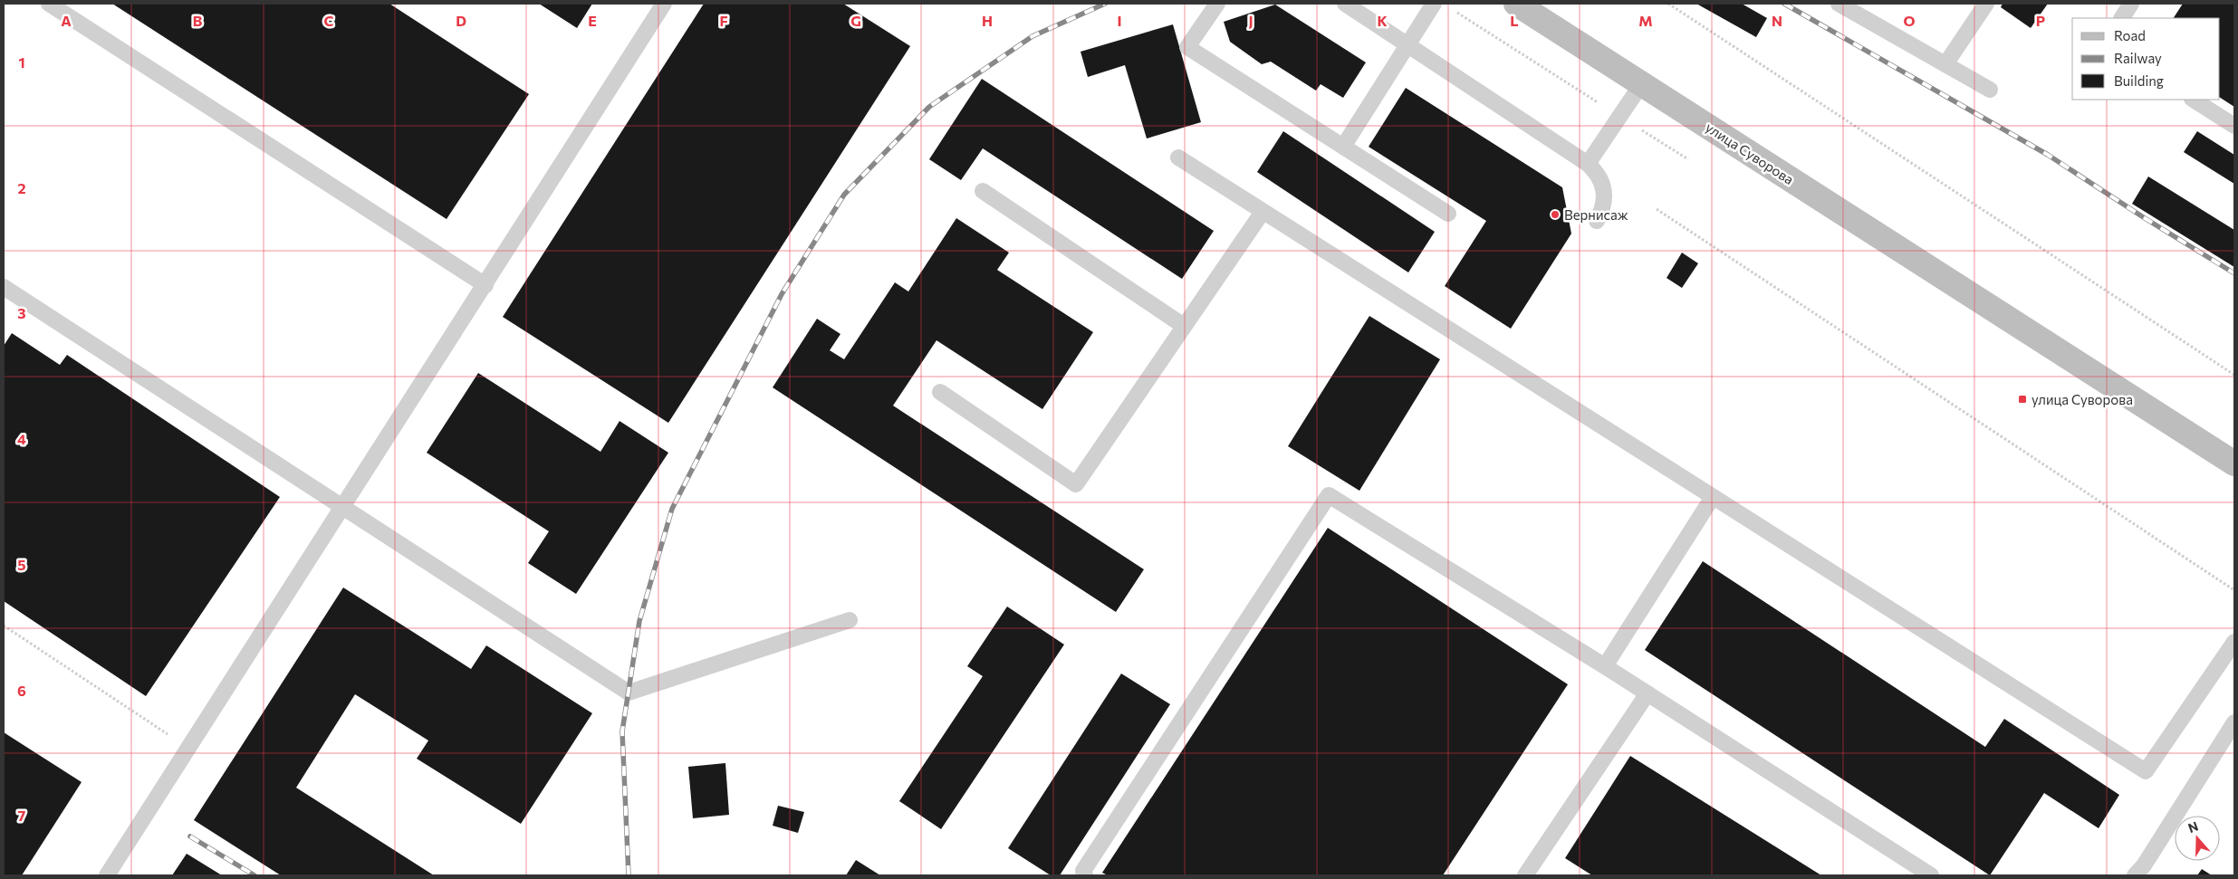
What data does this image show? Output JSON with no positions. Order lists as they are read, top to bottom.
{
  "streets": {
    "main road": ["улица Суворова"]
  },
  "places": {
    "other": ["Вернисаж"],
    "transit": ["улица Суворова"]
  },
  "legend": ["Road", "Railway", "Building"],
  "north": "top",
  "grid": {
    "columns": [
      "A",
      "B",
      "C",
      "D",
      "E",
      "F",
      "G",
      "H",
      "I",
      "J",
      "K",
      "L",
      "M",
      "N",
      "O",
      "P"
    ],
    "rows": [
      "1",
      "2",
      "3",
      "4",
      "5",
      "6",
      "7"
    ]
  }
}
